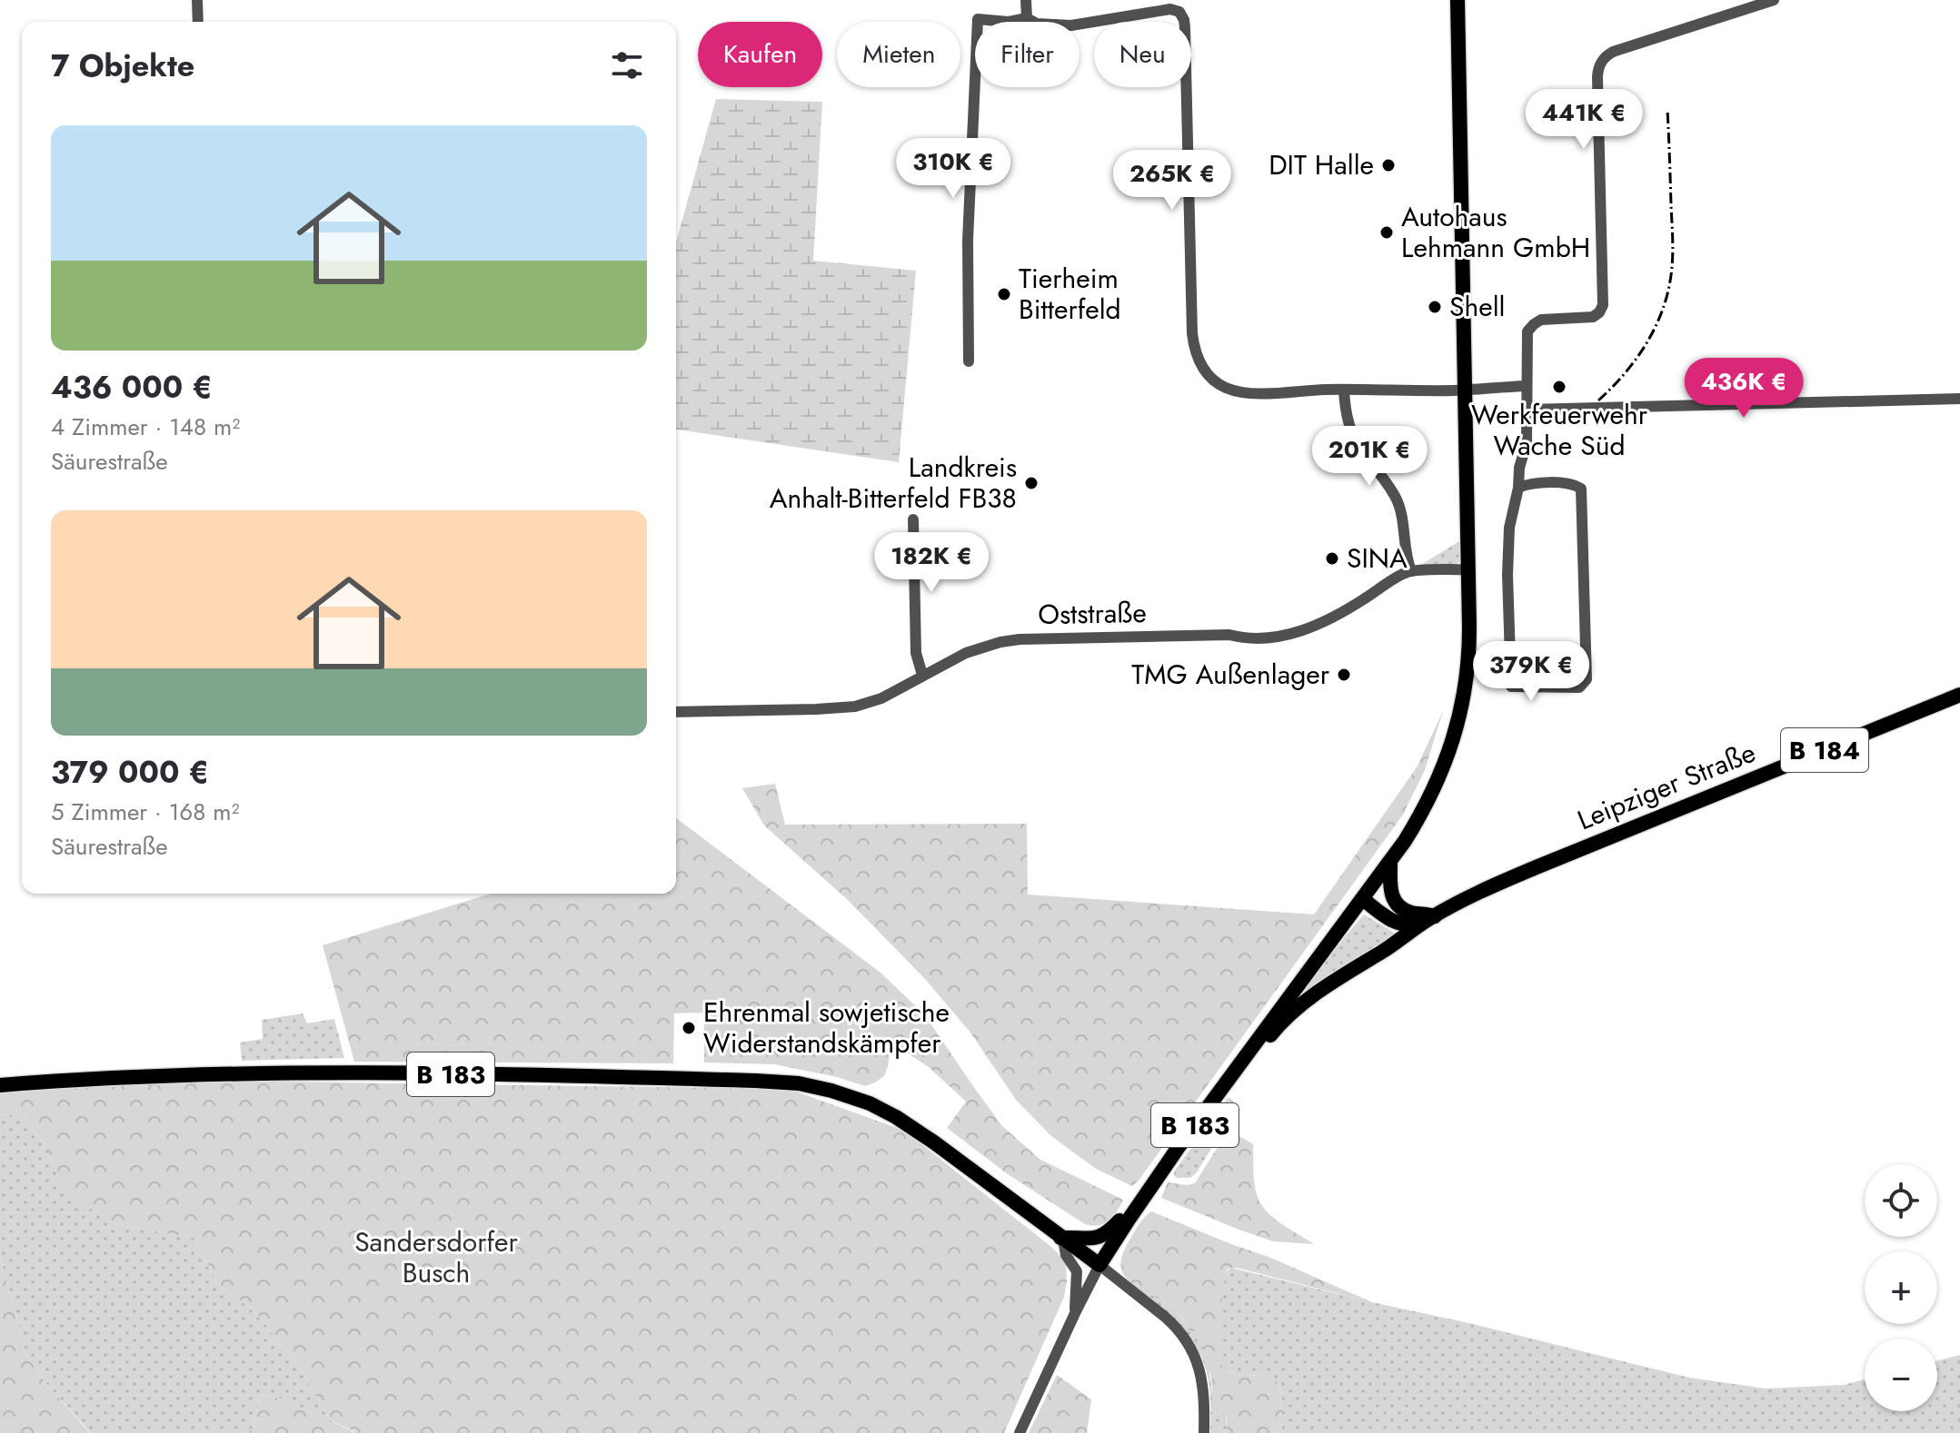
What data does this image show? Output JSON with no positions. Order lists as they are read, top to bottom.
{
  "streets": {
    "main road": ["B 184", "Leipziger Straße", "B 183"],
    "street": ["Oststraße"]
  },
  "crossings": [
    ["Oststraße", "B 183"],
    ["B 184", "Leipziger Straße"],
    ["B 184", "B 183"]
  ],
  "parks": ["Sandersdorfer Busch"],
  "places": [
    "DIT Halle",
    "Autohaus Lehmann GmbH",
    "Tierheim Bitterfeld",
    "Shell",
    "Werkfeuerwehr Wache Süd",
    "Landkreis Anhalt-Bitterfeld FB38",
    "SINA",
    "TMG Außenlager",
    "Ehrenmal sowjetische Widerstandskämpfer"
  ],
  "page": {
    "chip": [
      "Kaufen",
      "Mieten",
      "Filter",
      "Neu"
    ],
    "heading": "7 Objekte",
    "price": [
      "441K €",
      "310K €",
      "265K €",
      "436K €",
      "201K €",
      "182K €",
      "379K €"
    ],
    "list": [
      {
        "name": "436 000 €",
        "note": "4 Zimmer · 148 m² · Säurestraße"
      },
      {
        "name": "379 000 €",
        "note": "5 Zimmer · 168 m² · Säurestraße"
      }
    ],
    "map_buttons": ["+", "−"]
  }
}
